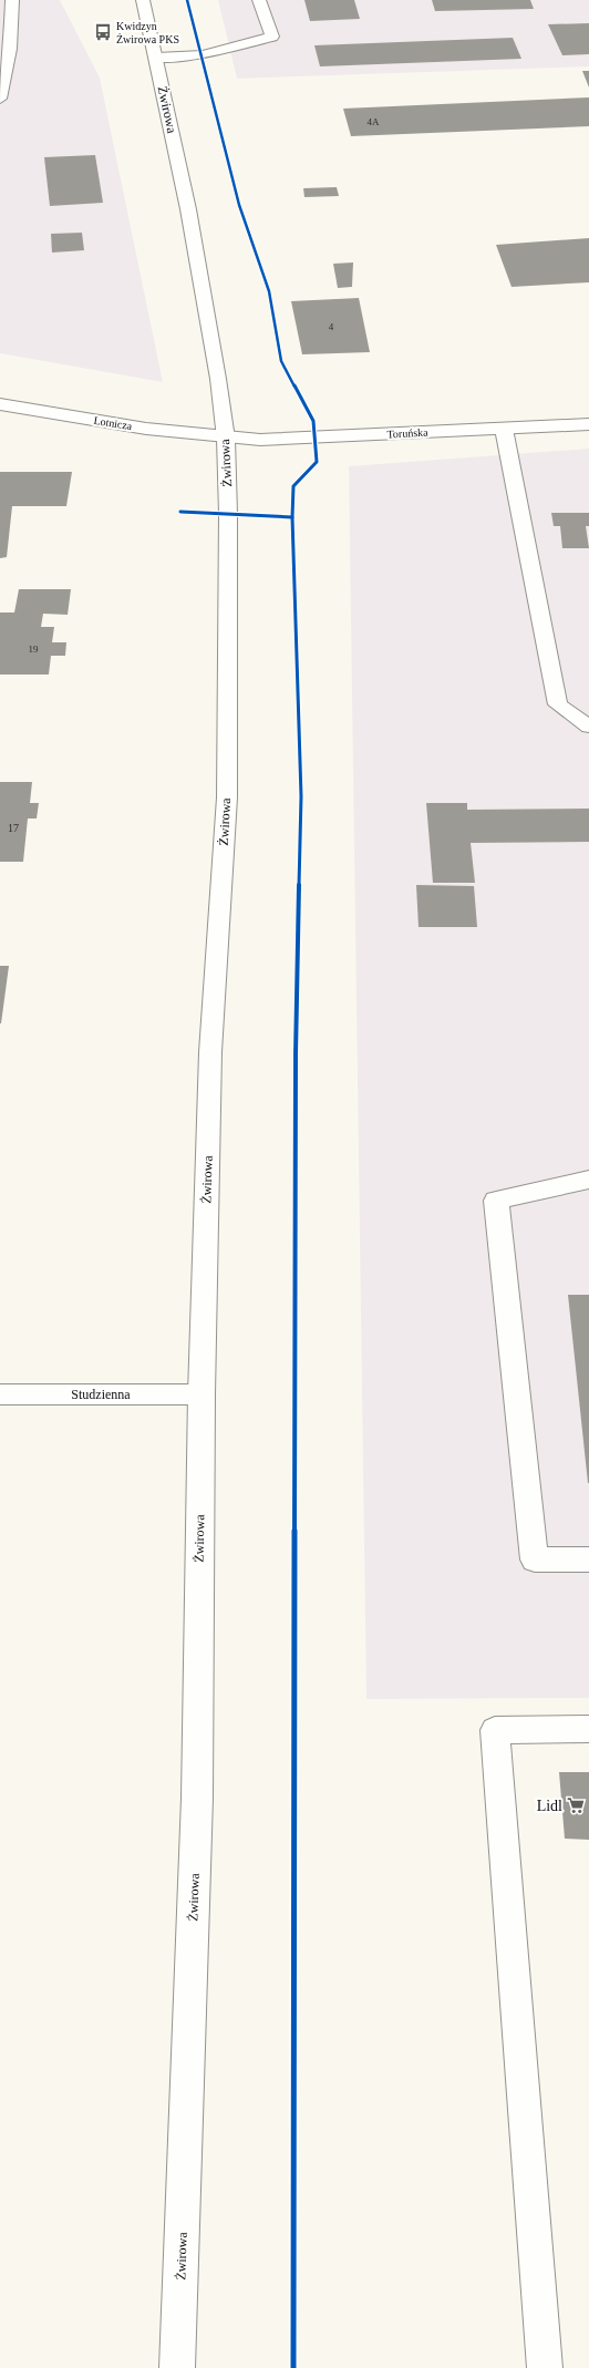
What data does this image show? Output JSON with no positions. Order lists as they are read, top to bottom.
{
  "streets": {
    "street": [
      "Żwirowa",
      "Lotnicza",
      "Toruńska",
      "Studzienna"
    ]
  },
  "crossings": [
    ["Żwirowa", "Lotnicza"],
    ["Żwirowa", "Toruńska"],
    ["Żwirowa", "Studzienna"],
    ["Lotnicza", "Toruńska"]
  ],
  "places": {
    "bus stop": ["Kwidzyn Żwirowa PKS"],
    "supermarket": ["Lidl"]
  },
  "house_numbers": [
    "4A",
    "4",
    "19",
    "17"
  ]
}
